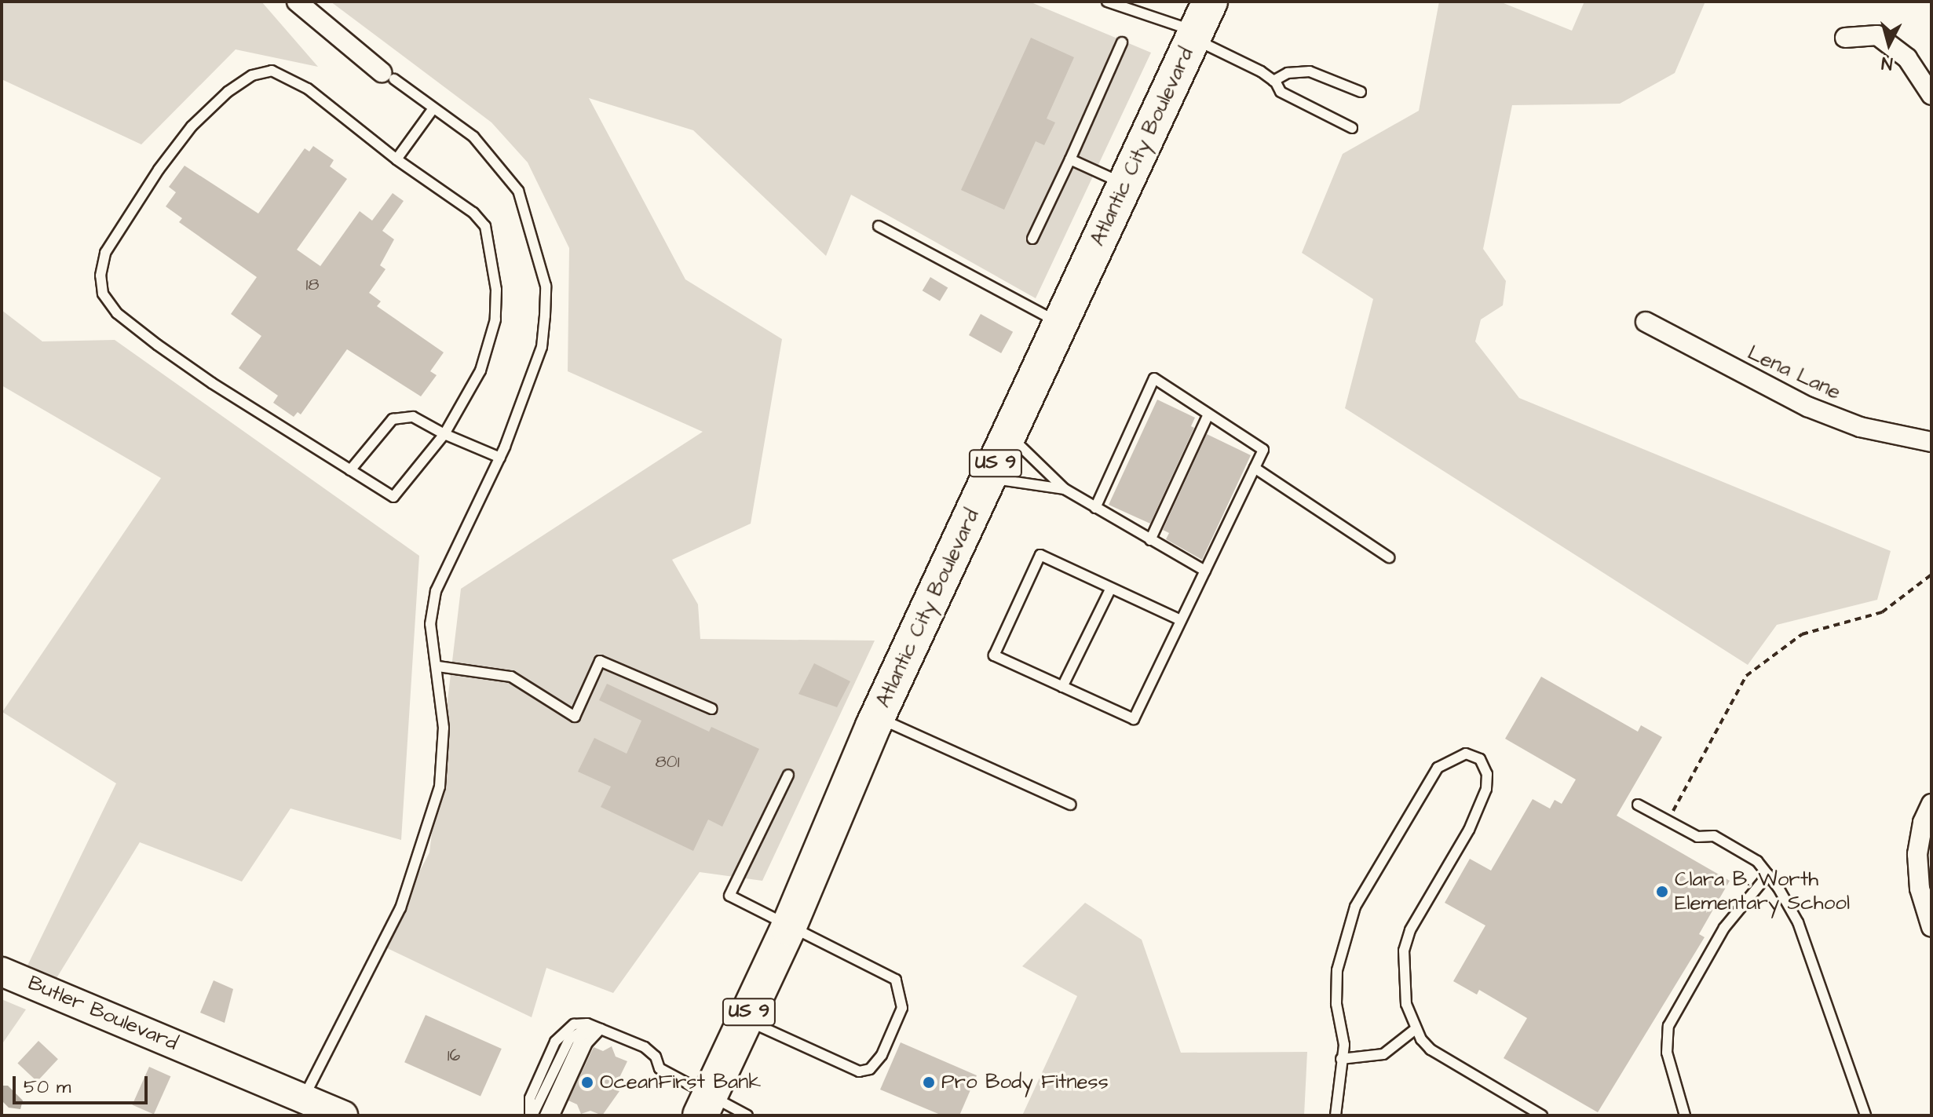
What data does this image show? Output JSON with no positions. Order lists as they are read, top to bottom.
{
  "streets": {
    "highway": ["Atlantic City Boulevard", "US 9"],
    "street": ["Lena Lane", "Butler Boulevard"]
  },
  "places": ["Clara B. Worth Elementary School", "OceanFirst Bank", "Pro Body Fitness"],
  "house_numbers": ["18", "801", "16"],
  "scale_bar": "50 m",
  "north": "bottom"
}
